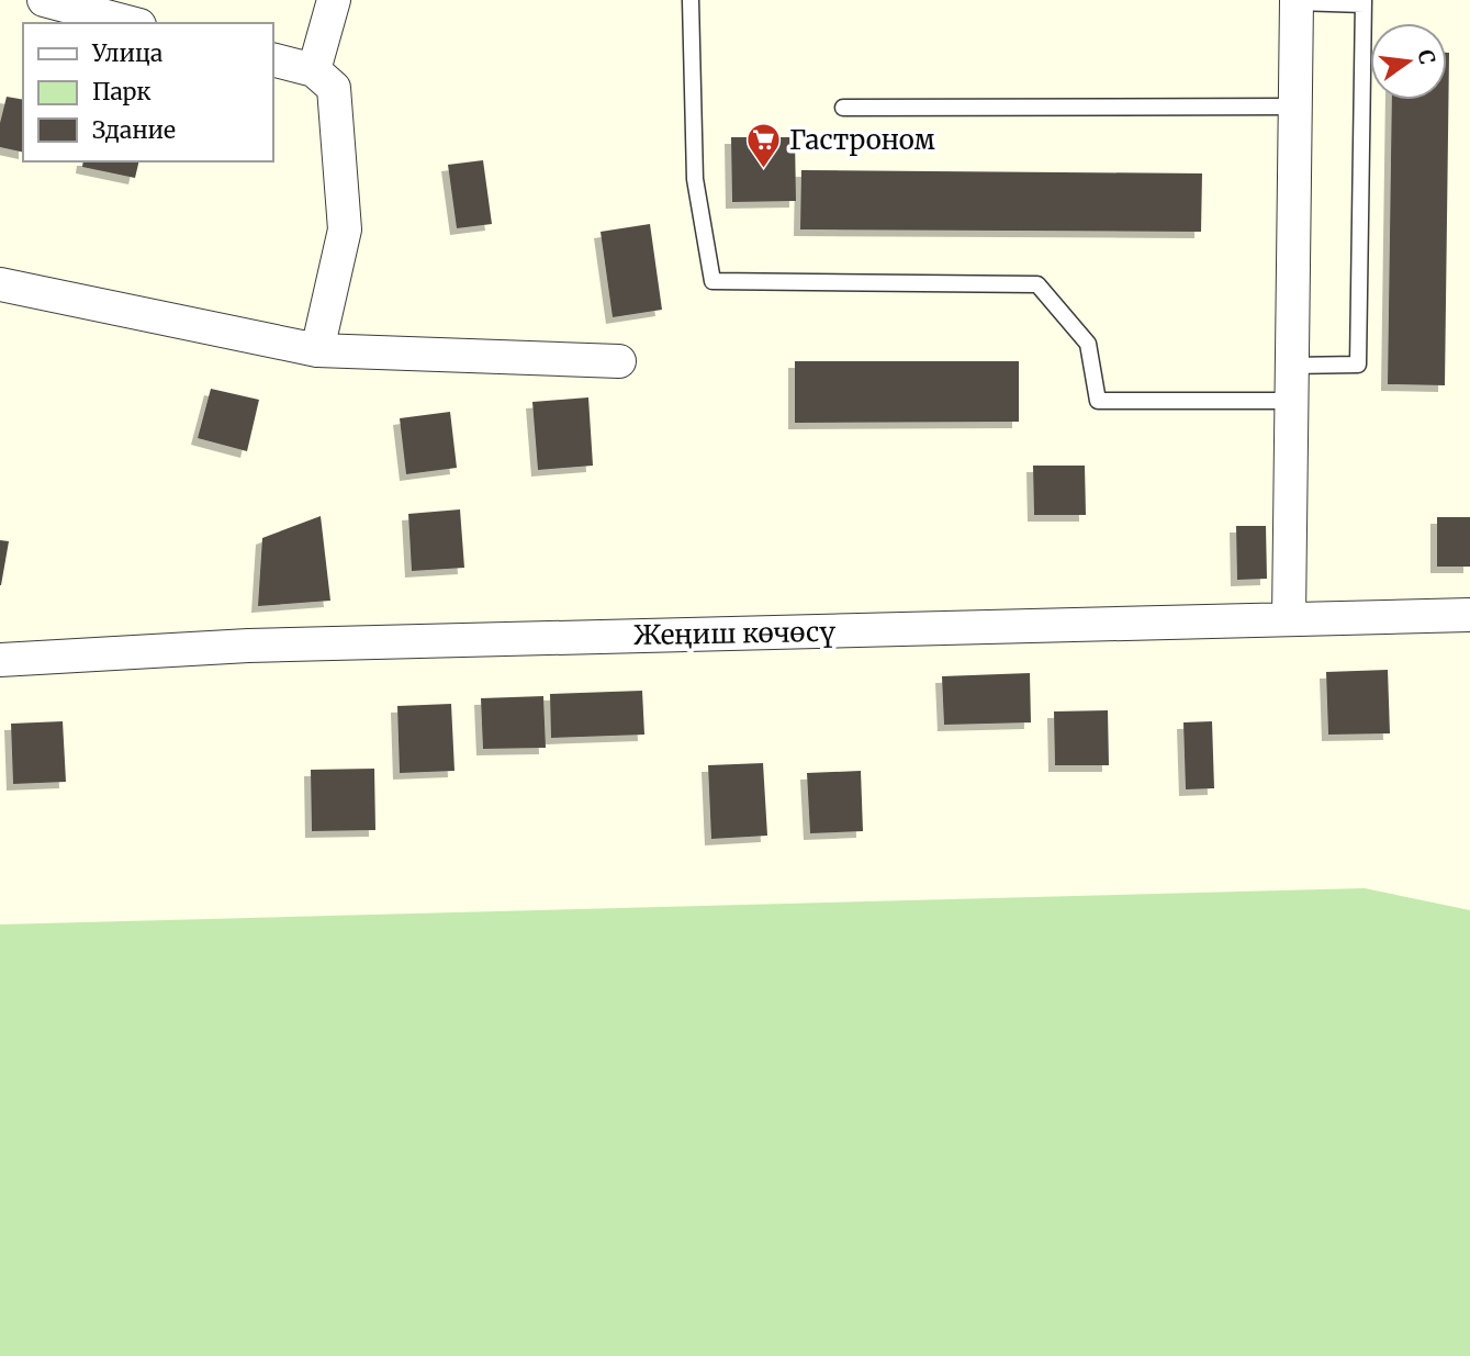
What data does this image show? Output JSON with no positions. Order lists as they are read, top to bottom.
{
  "streets": {
    "street": ["Жеңиш көчөсү"]
  },
  "places": {
    "supermarket": ["Гастроном"]
  },
  "legend": ["Улица", "Парк", "Здание"],
  "north": "right"
}
